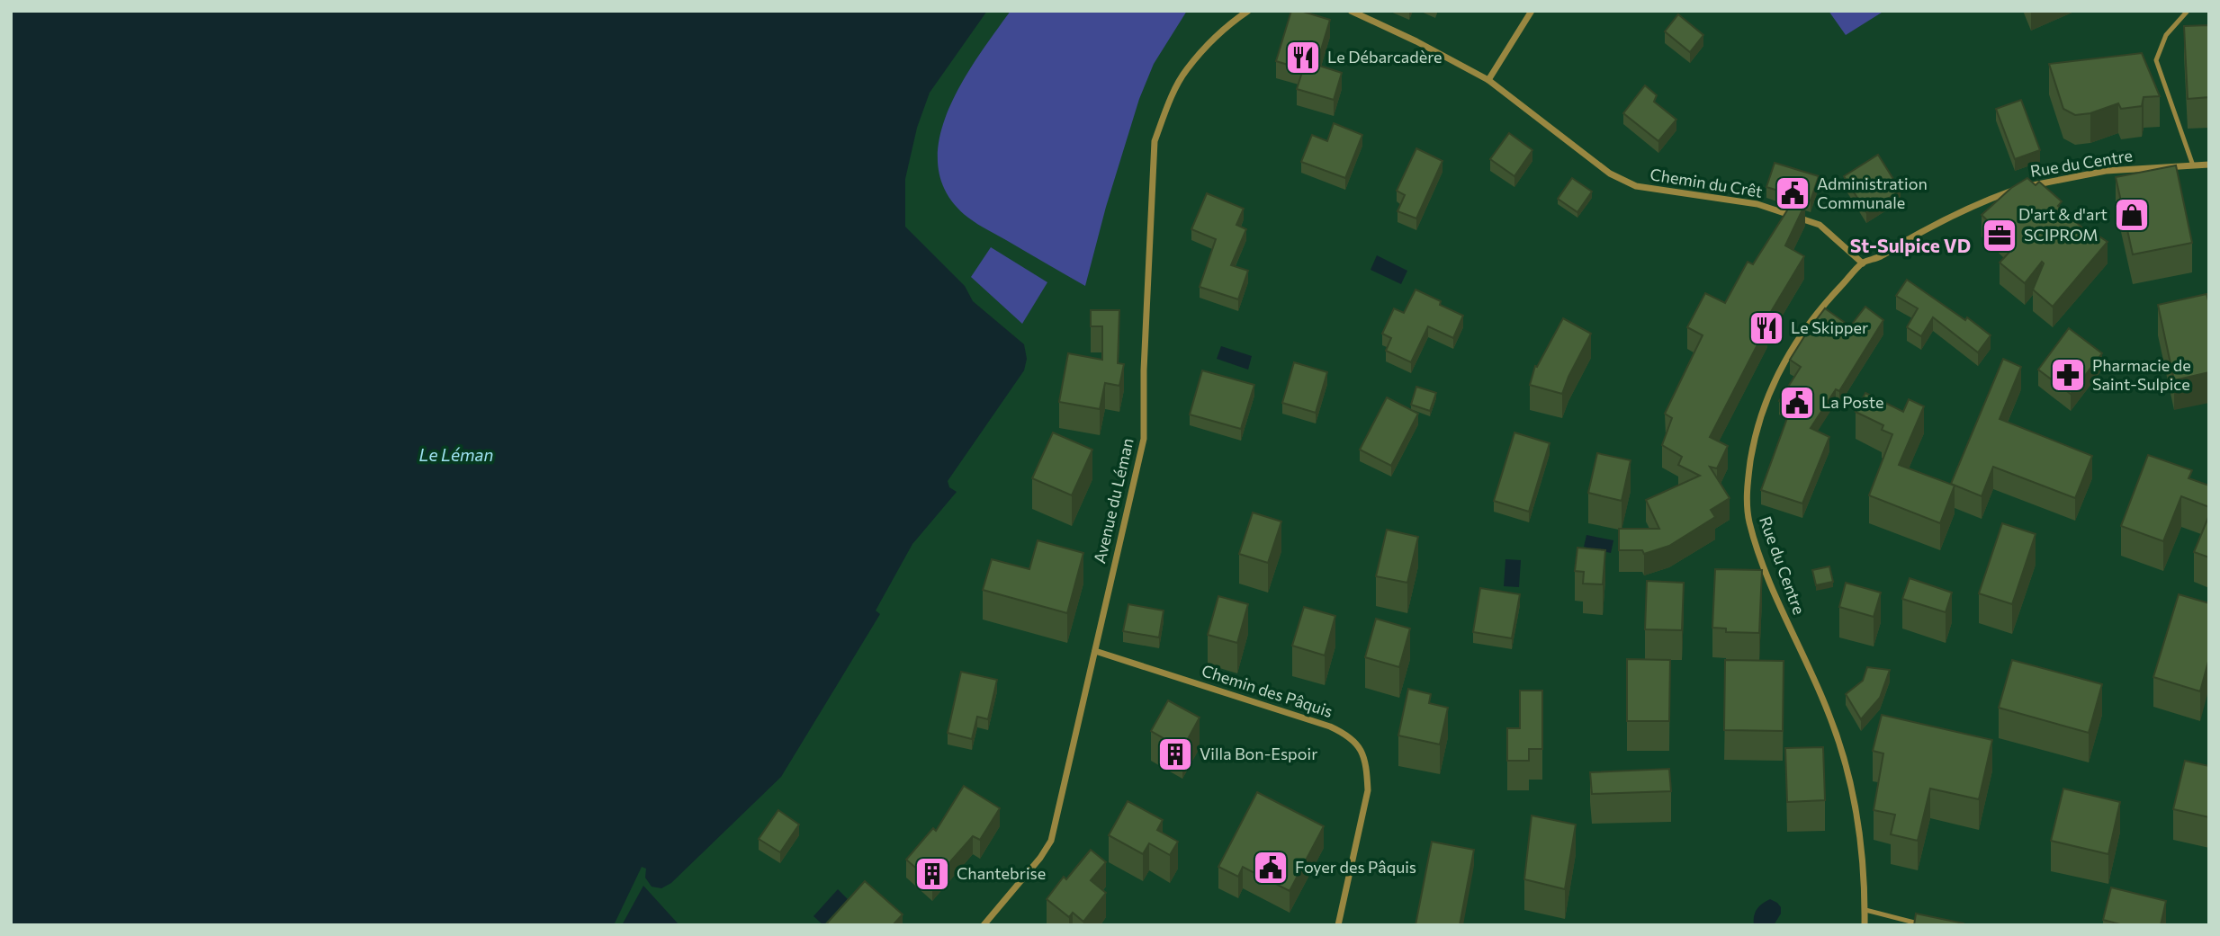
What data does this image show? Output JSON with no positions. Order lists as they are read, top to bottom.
{
  "streets": {
    "street": [
      "Rue du Centre",
      "Chemin du Crêt",
      "Avenue du Léman",
      "Chemin des Pâquis"
    ]
  },
  "crossings": [
    ["Rue du Centre", "Chemin du Crêt"],
    ["Avenue du Léman", "Chemin des Pâquis"]
  ],
  "districts": ["St-Sulpice VD"],
  "water": ["Le Léman"],
  "places": {
    "restaurant": ["Le Débarcadère", "Le Skipper"],
    "public building": ["Administration Communale", "La Poste", "Foyer des Pâquis"],
    "shop": ["D'art & d'art"],
    "office": ["SCIPROM"],
    "pharmacy": ["Pharmacie de Saint-Sulpice"],
    "building": ["Villa Bon-Espoir", "Chantebrise"]
  }
}
